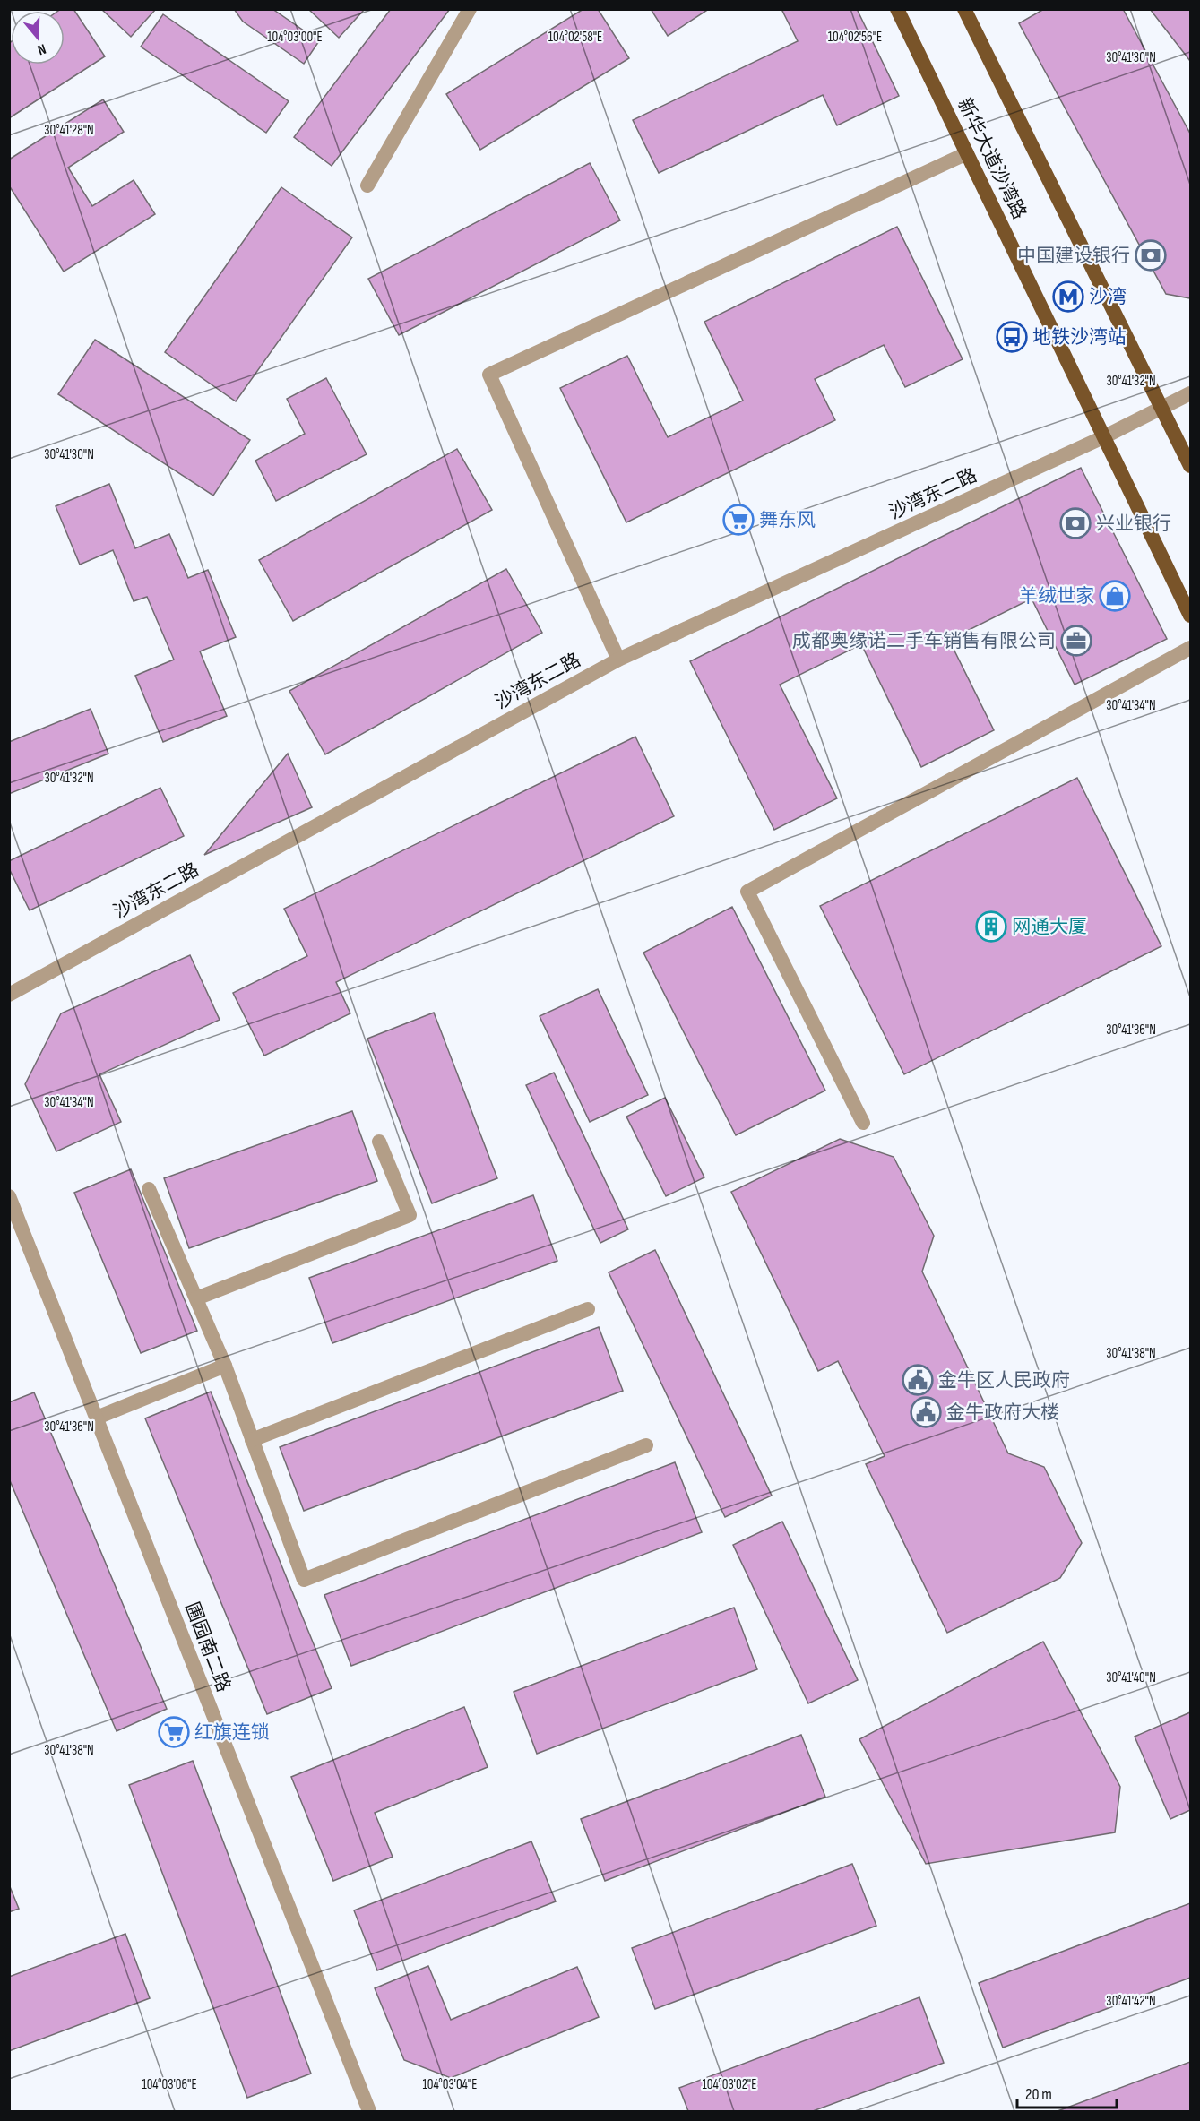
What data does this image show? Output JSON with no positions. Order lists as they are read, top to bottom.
{
  "streets": {
    "main road": ["新华大道沙湾路"],
    "street": ["沙湾东二路", "圃园南二路"]
  },
  "crossings": [
    ["新华大道沙湾路", "沙湾东二路"]
  ],
  "places": {
    "bank": ["中国建设银行", "兴业银行"],
    "metro station": ["沙湾"],
    "bus stop": ["地铁沙湾站"],
    "supermarket": ["舞东风", "红旗连锁"],
    "shop": ["羊绒世家"],
    "office": ["成都奥缘诺二手车销售有限公司"],
    "building": ["网通大厦"],
    "public building": ["金牛区人民政府", "金牛政府大楼"]
  },
  "scale_bar": "20 m",
  "north": "bottom",
  "coordinates": [
    "104°02'56\"E",
    "104°03'00\"E",
    "104°02'58\"E",
    "30°41'30\"N",
    "30°41'28\"N",
    "30°41'32\"N",
    "30°41'34\"N",
    "30°41'36\"N",
    "30°41'38\"N",
    "30°41'40\"N",
    "30°41'42\"N",
    "104°03'06\"E",
    "104°03'04\"E",
    "104°03'02\"E"
  ]
}
